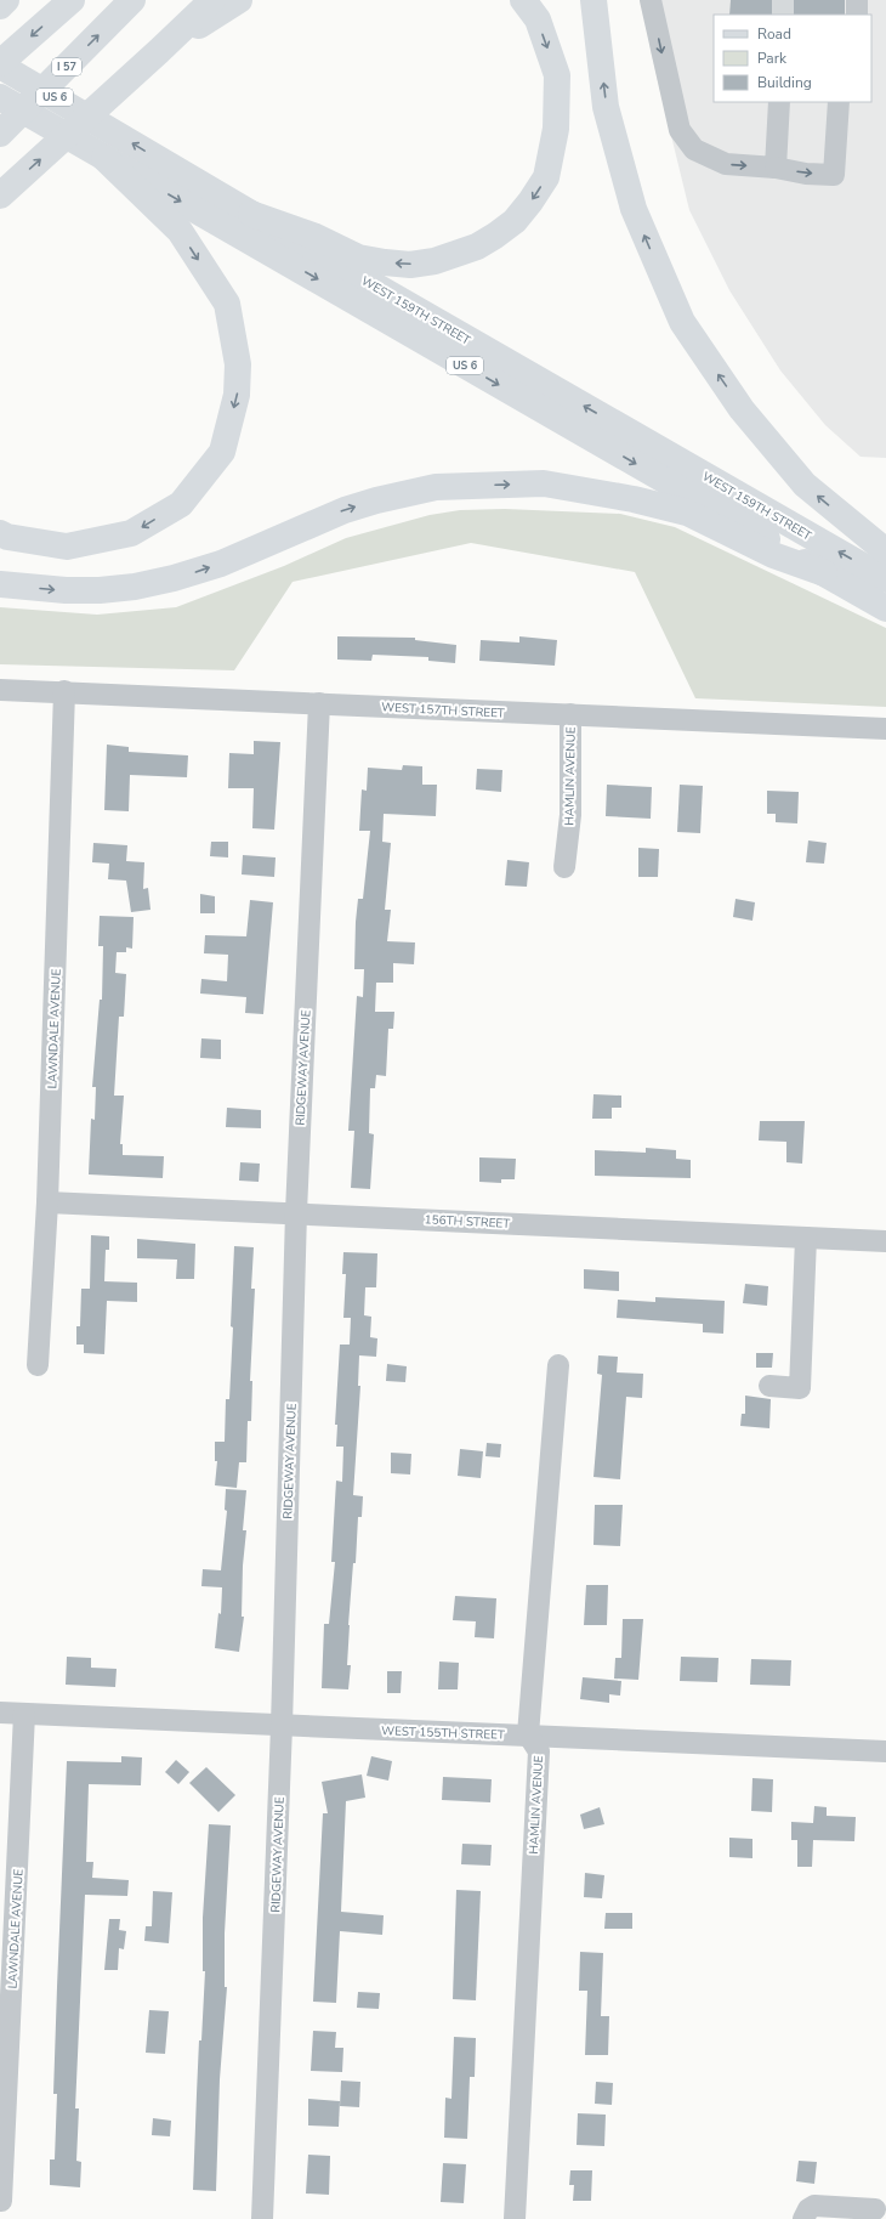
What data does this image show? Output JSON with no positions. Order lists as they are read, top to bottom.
{
  "streets": {
    "main road": ["I 57", "US 6", "WEST 159TH STREET"],
    "street": [
      "WEST 157TH STREET",
      "HAMLIN AVENUE",
      "LAWNDALE AVENUE",
      "RIDGEWAY AVENUE",
      "156TH STREET",
      "WEST 155TH STREET"
    ]
  },
  "crossings": [
    ["WEST 157TH STREET", "HAMLIN AVENUE"],
    ["WEST 157TH STREET", "LAWNDALE AVENUE"],
    ["WEST 157TH STREET", "RIDGEWAY AVENUE"],
    ["HAMLIN AVENUE", "WEST 155TH STREET"],
    ["LAWNDALE AVENUE", "156TH STREET"],
    ["LAWNDALE AVENUE", "WEST 155TH STREET"],
    ["RIDGEWAY AVENUE", "156TH STREET"],
    ["RIDGEWAY AVENUE", "WEST 155TH STREET"]
  ],
  "legend": ["Road", "Park", "Building"]
}
